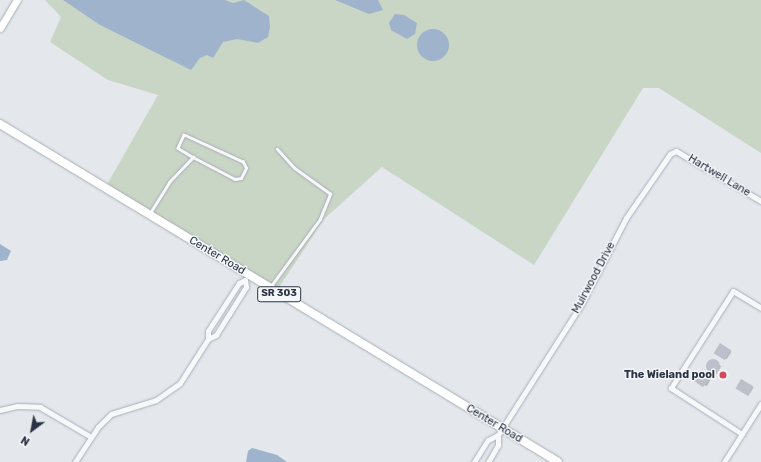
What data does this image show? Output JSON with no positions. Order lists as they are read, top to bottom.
{
  "streets": {
    "main road": ["Center Road", "SR 303"],
    "street": ["Hartwell Lane", "Muirwood Drive"]
  },
  "crossings": [
    ["Hartwell Lane", "Muirwood Drive"],
    ["Center Road", "Muirwood Drive"]
  ],
  "places": ["The Wieland pool"],
  "north": "bottom left"
}
